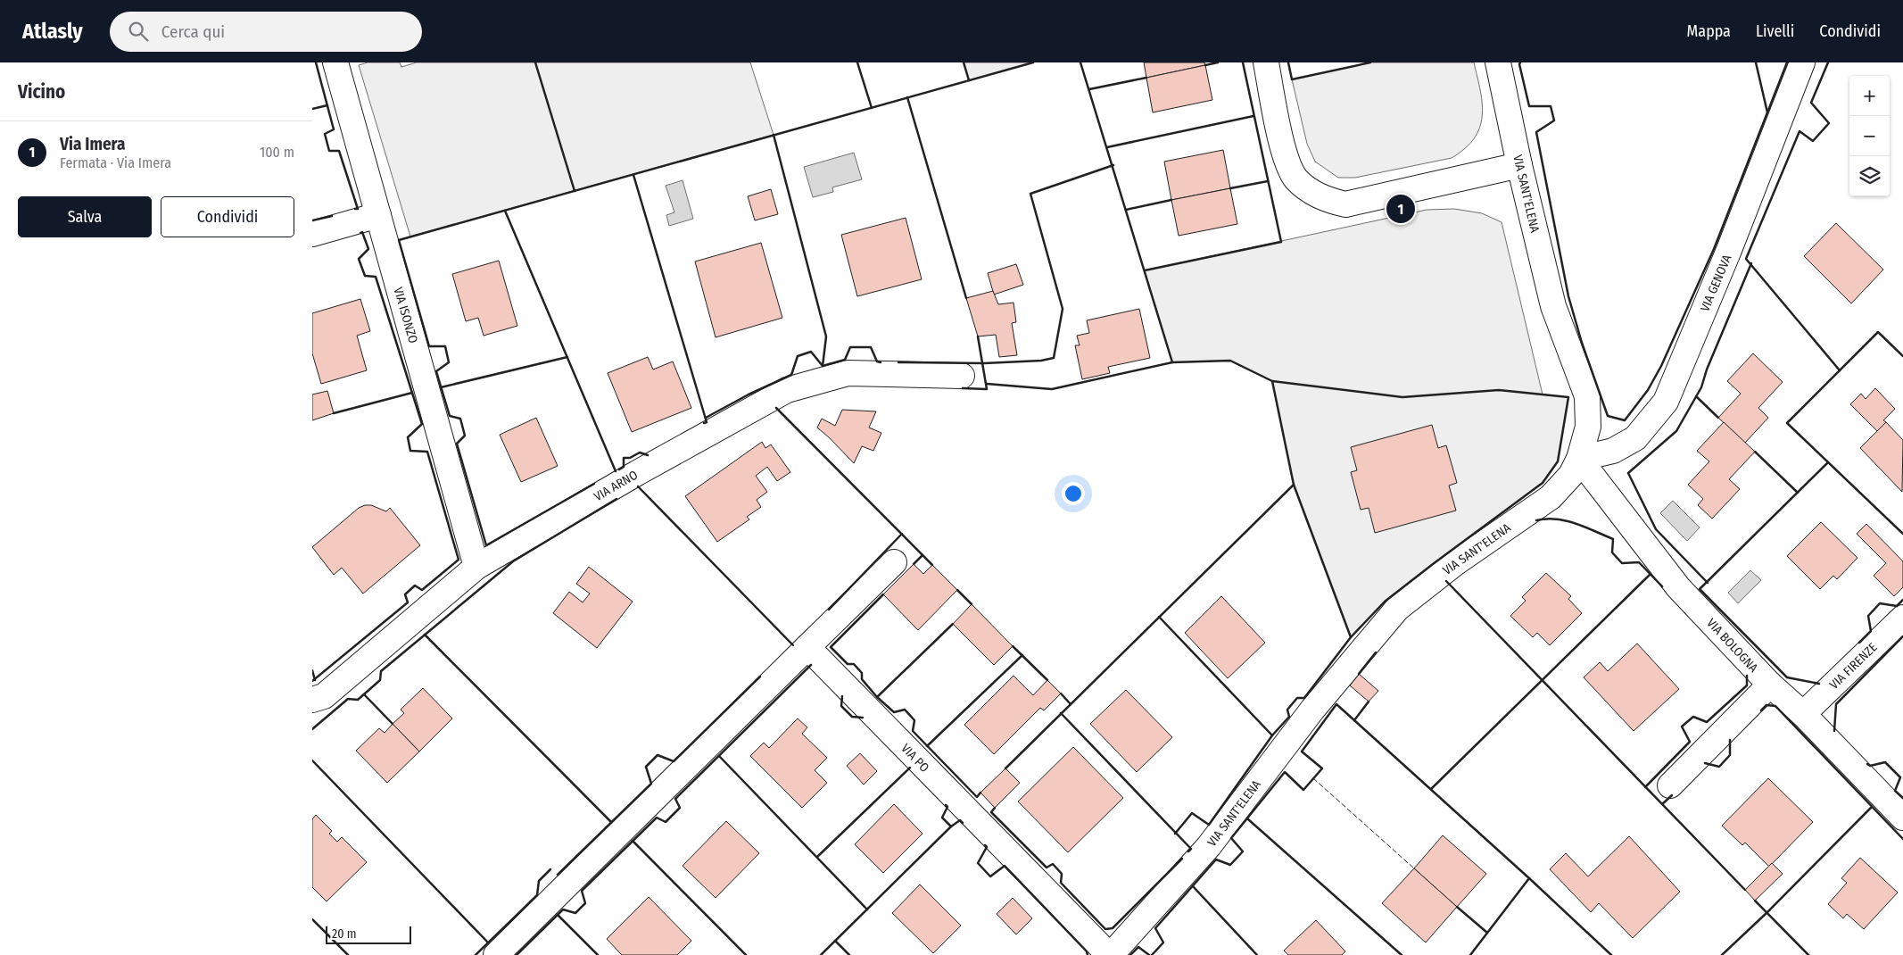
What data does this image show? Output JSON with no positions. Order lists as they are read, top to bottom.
{
  "streets": {
    "street": [
      "VIA SANT'ELENA",
      "VIA GENOVA",
      "VIA ISONZO",
      "VIA ARNO",
      "VIA BOLOGNA",
      "VIA FIRENZE",
      "VIA PO"
    ]
  },
  "crossings": [
    ["VIA SANT'ELENA", "VIA GENOVA"],
    ["VIA SANT'ELENA", "VIA BOLOGNA"],
    ["VIA SANT'ELENA", "VIA PO"],
    ["VIA GENOVA", "VIA BOLOGNA"],
    ["VIA ISONZO", "VIA ARNO"],
    ["VIA BOLOGNA", "VIA FIRENZE"]
  ],
  "scale_bar": "20 m",
  "page": {
    "header": "Atlasly",
    "search": "Cerca qui",
    "nav": ["Mappa", "Livelli", "Condividi"],
    "heading": "Vicino",
    "map_buttons": ["+", "−"],
    "list": [
      {
        "mark": "1",
        "name": "Via Imera",
        "note": "Fermata · Via Imera",
        "value": "100 m"
      }
    ],
    "buttons": ["Salva", "Condividi"],
    "pins": "1",
    "scale": "20 m"
  }
}
